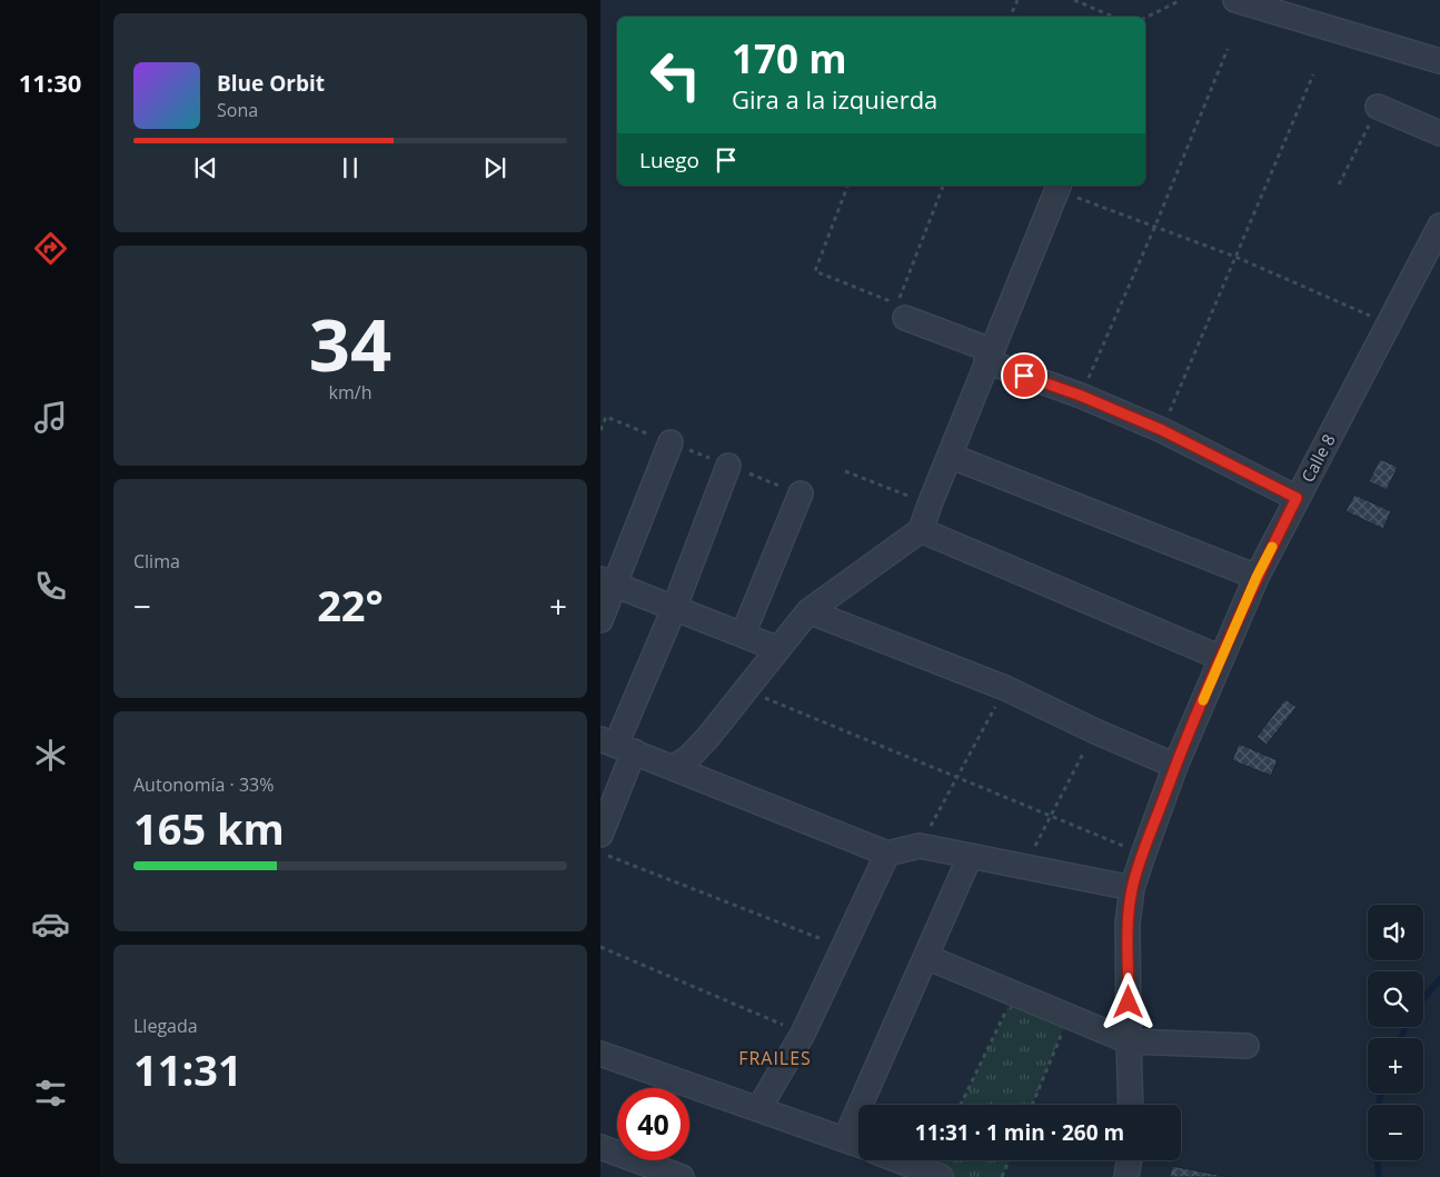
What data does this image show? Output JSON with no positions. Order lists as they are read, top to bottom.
{
  "streets": {
    "street": ["Calle 8"]
  },
  "districts": ["FRAILES"],
  "page": {
    "tabs": "11:30",
    "turn": ["170 m", "Gira a la izquierda"],
    "song": ["Blue Orbit", "Sona"],
    "then": "Luego",
    "tile": [
      ["34", "km/h"],
      "Clima",
      ["Autonomía · 33%", "165 km"],
      ["Llegada", "11:31"]
    ],
    "heat": ["−", "22°", "+"],
    "map_buttons": ["+", "−"],
    "limit": "40",
    "trip": "11:31 · 1 min · 260 m"
  }
}
